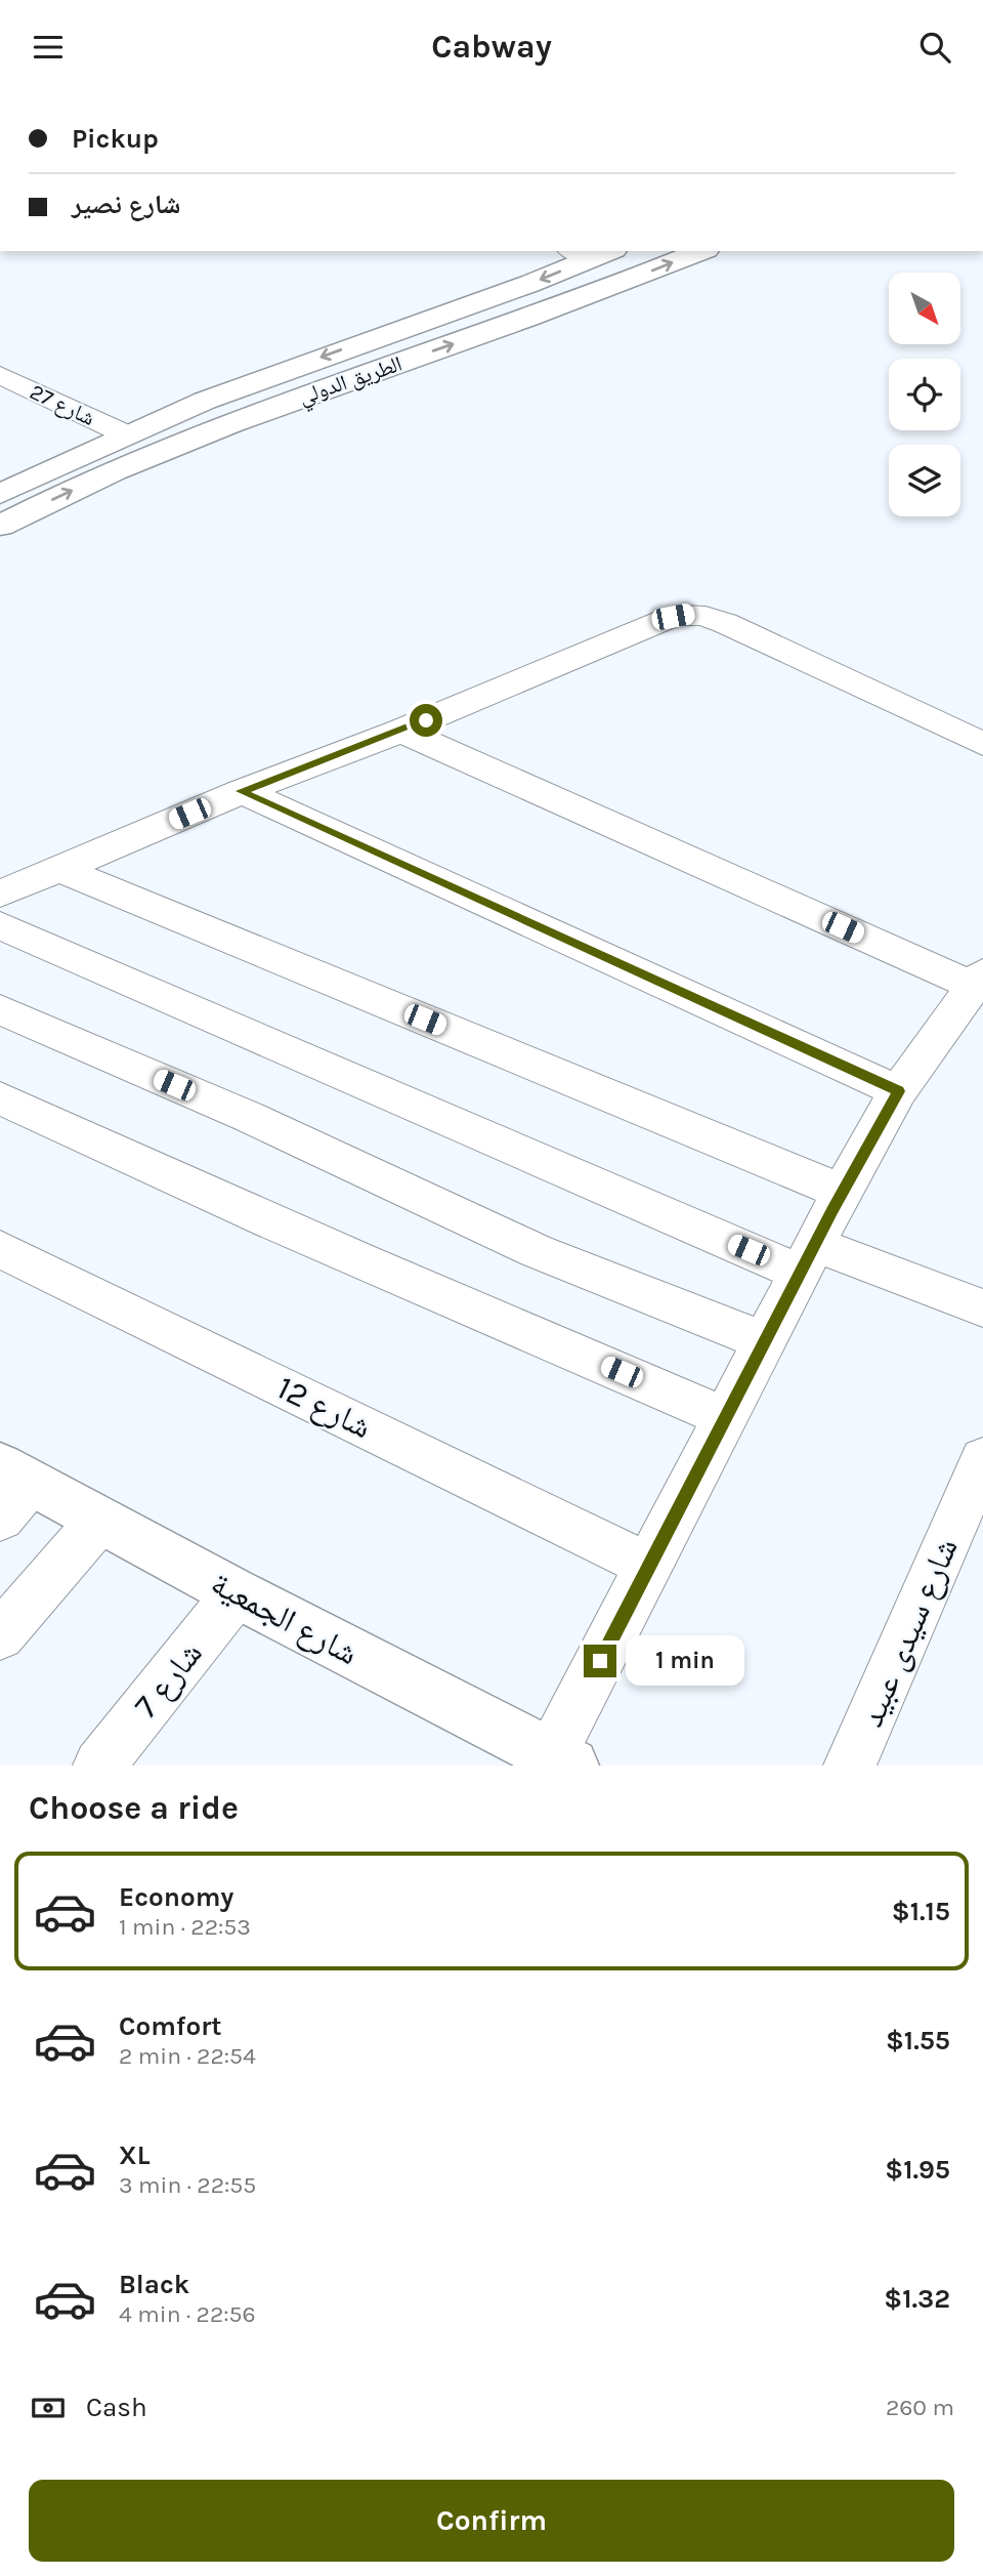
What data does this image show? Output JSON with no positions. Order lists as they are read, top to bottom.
{
  "streets": {
    "street": [
      "الطريق الدولي",
      "شارع 27",
      "شارع 12",
      "شارع الجمعية",
      "شارع سيدى عبيد",
      "شارع 7"
    ]
  },
  "crossings": [
    ["الطريق الدولي", "شارع 27"],
    ["شارع الجمعية", "شارع 7"]
  ],
  "north": "bottom right",
  "page": {
    "header": "Cabway",
    "banner": ["Pickup", "شارع نصير"],
    "bubble": "1 min",
    "heading": "Choose a ride",
    "list": [
      {
        "name": "Economy",
        "note": "1 min · 22:53",
        "value": "$1.15"
      },
      {
        "name": "Comfort",
        "note": "2 min · 22:54",
        "value": "$1.55"
      },
      {
        "name": "XL",
        "note": "3 min · 22:55",
        "value": "$1.95"
      },
      {
        "name": "Black",
        "note": "4 min · 22:56",
        "value": "$1.32"
      }
    ],
    "pay": ["Cash", "260 m"],
    "buttons": "Confirm"
  }
}
